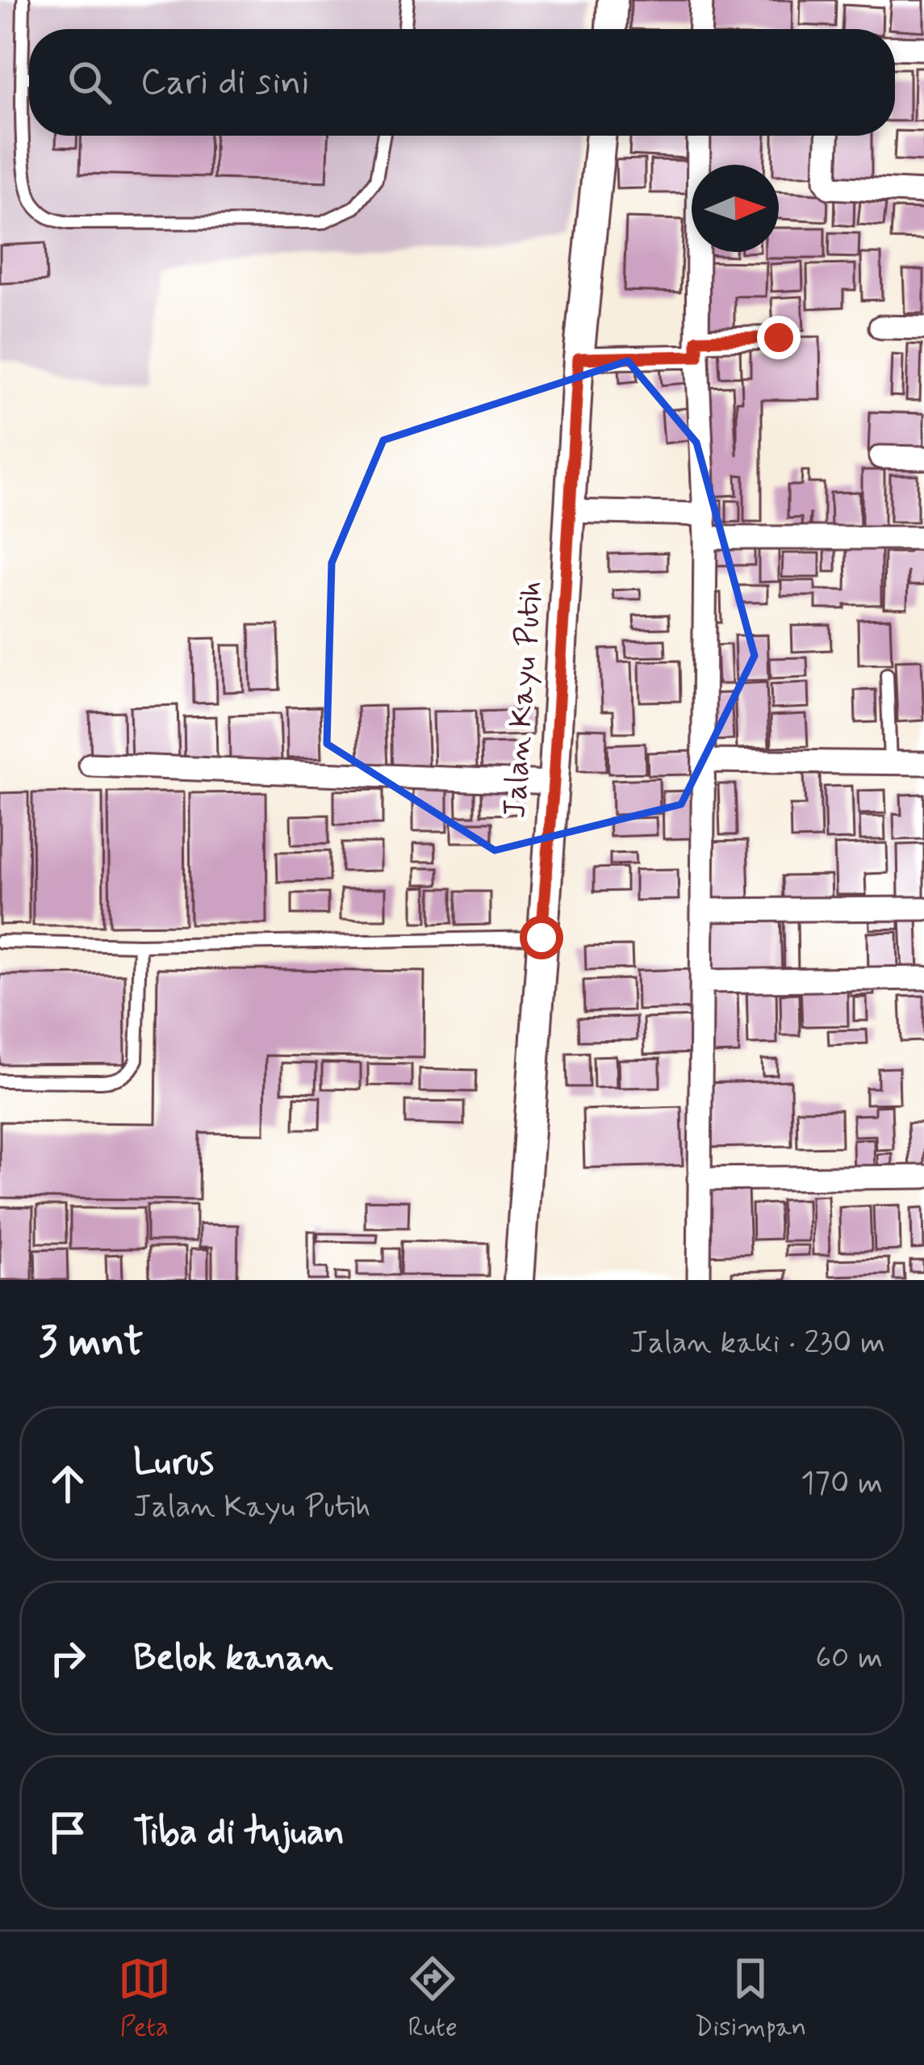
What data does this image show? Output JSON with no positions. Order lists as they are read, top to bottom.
{
  "streets": {
    "street": ["Jalan Kayu Putih"]
  },
  "north": "right",
  "page": {
    "search": "Cari di sini",
    "heading": ["3 mnt", "Jalan kaki · 230 m"],
    "list": [
      ["Lurus", "Jalan Kayu Putih", "170 m"],
      ["Belok kanan", "60 m"],
      "Tiba di tujuan"
    ],
    "nav": ["Peta", "Rute", "Disimpan"]
  }
}
